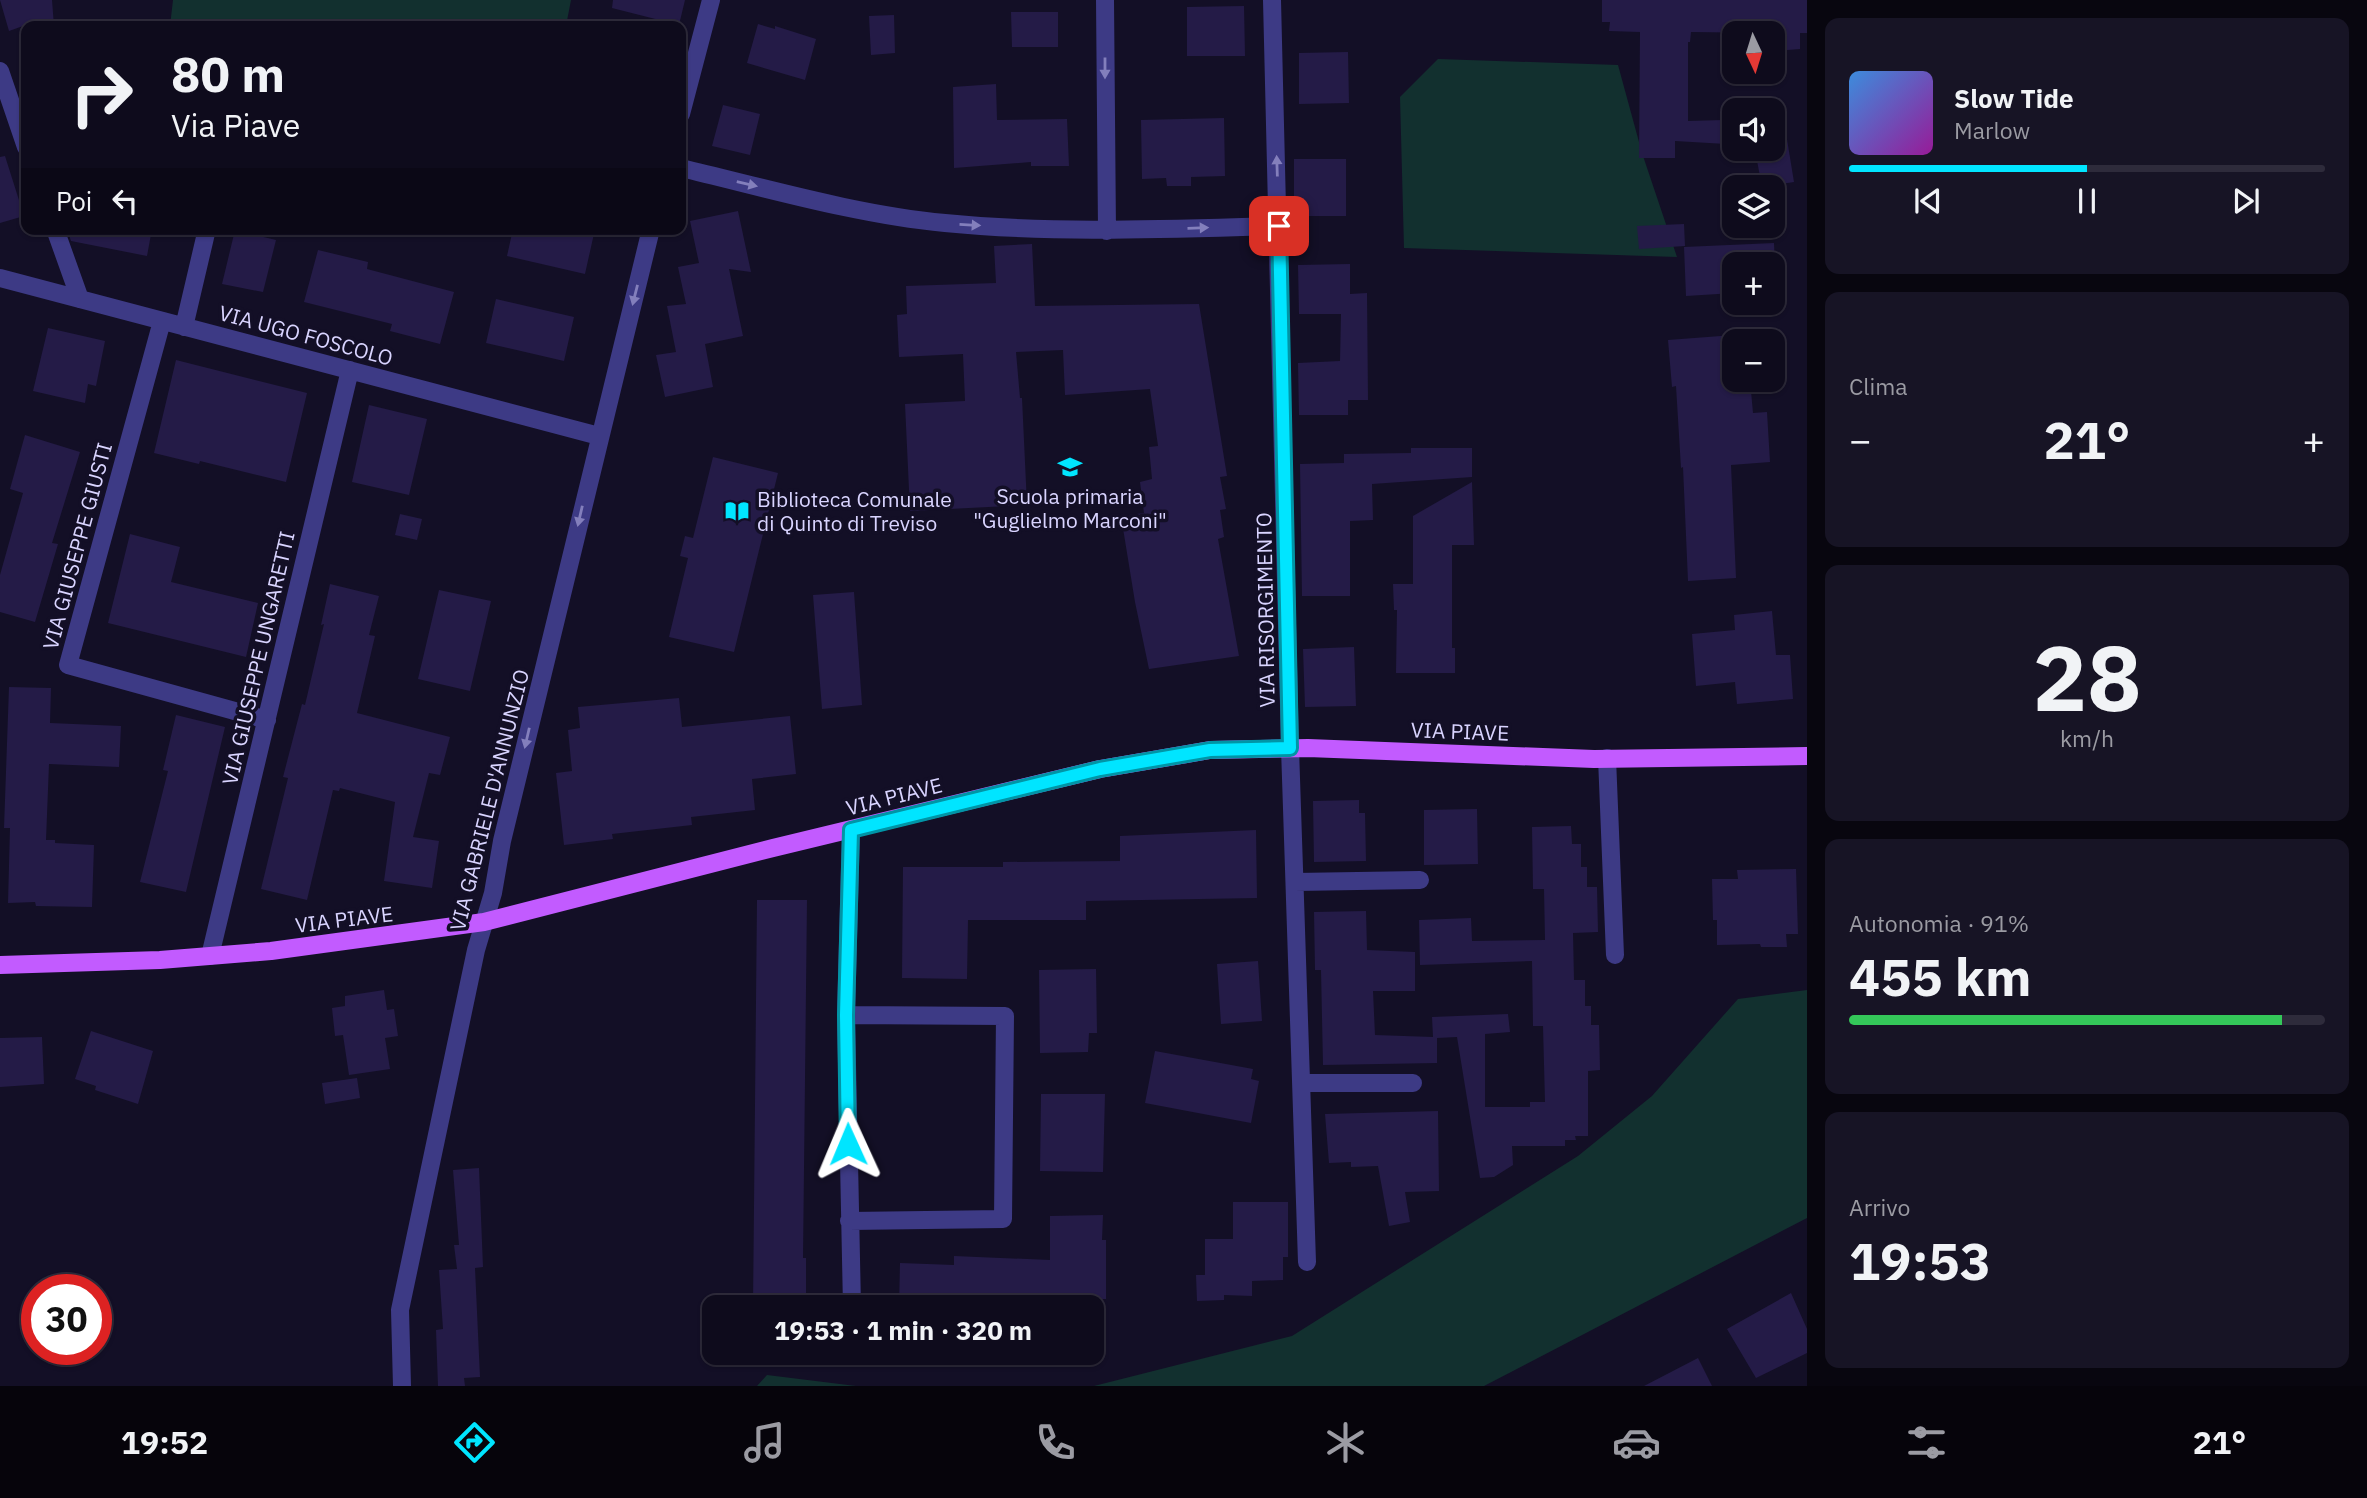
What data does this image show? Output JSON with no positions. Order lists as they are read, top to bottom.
{
  "streets": {
    "main road": ["VIA PIAVE"],
    "street": [
      "VIA UGO FOSCOLO",
      "VIA GIUSEPPE GIUSTI",
      "VIA RISORGIMENTO",
      "VIA GIUSEPPE UNGARETTI",
      "VIA GABRIELE D'ANNUNZIO"
    ]
  },
  "crossings": [
    ["VIA UGO FOSCOLO", "VIA GIUSEPPE GIUSTI"],
    ["VIA UGO FOSCOLO", "VIA GIUSEPPE UNGARETTI"],
    ["VIA UGO FOSCOLO", "VIA GABRIELE D'ANNUNZIO"],
    ["VIA GIUSEPPE GIUSTI", "VIA GIUSEPPE UNGARETTI"],
    ["VIA RISORGIMENTO", "VIA PIAVE"],
    ["VIA GIUSEPPE UNGARETTI", "VIA PIAVE"],
    ["VIA PIAVE", "VIA GABRIELE D'ANNUNZIO"]
  ],
  "one_way": ["VIA GABRIELE D'ANNUNZIO"],
  "places": {
    "school or university": ["Scuola primaria \"Guglielmo Marconi\""],
    "library": ["Biblioteca Comunale di Quinto di Treviso"]
  },
  "north": "bottom",
  "page": {
    "map_buttons": ["+", "−"],
    "turn": ["80 m", "Via Piave"],
    "song": ["Slow Tide", "Marlow"],
    "then": "Poi",
    "tile": [
      "Clima",
      ["28", "km/h"],
      ["Autonomia · 91%", "455 km"],
      ["Arrivo", "19:53"]
    ],
    "heat": ["−", "21°", "+"],
    "limit": "30",
    "trip": "19:53 · 1 min · 320 m",
    "tabs": ["19:52", "21°"]
  }
}
